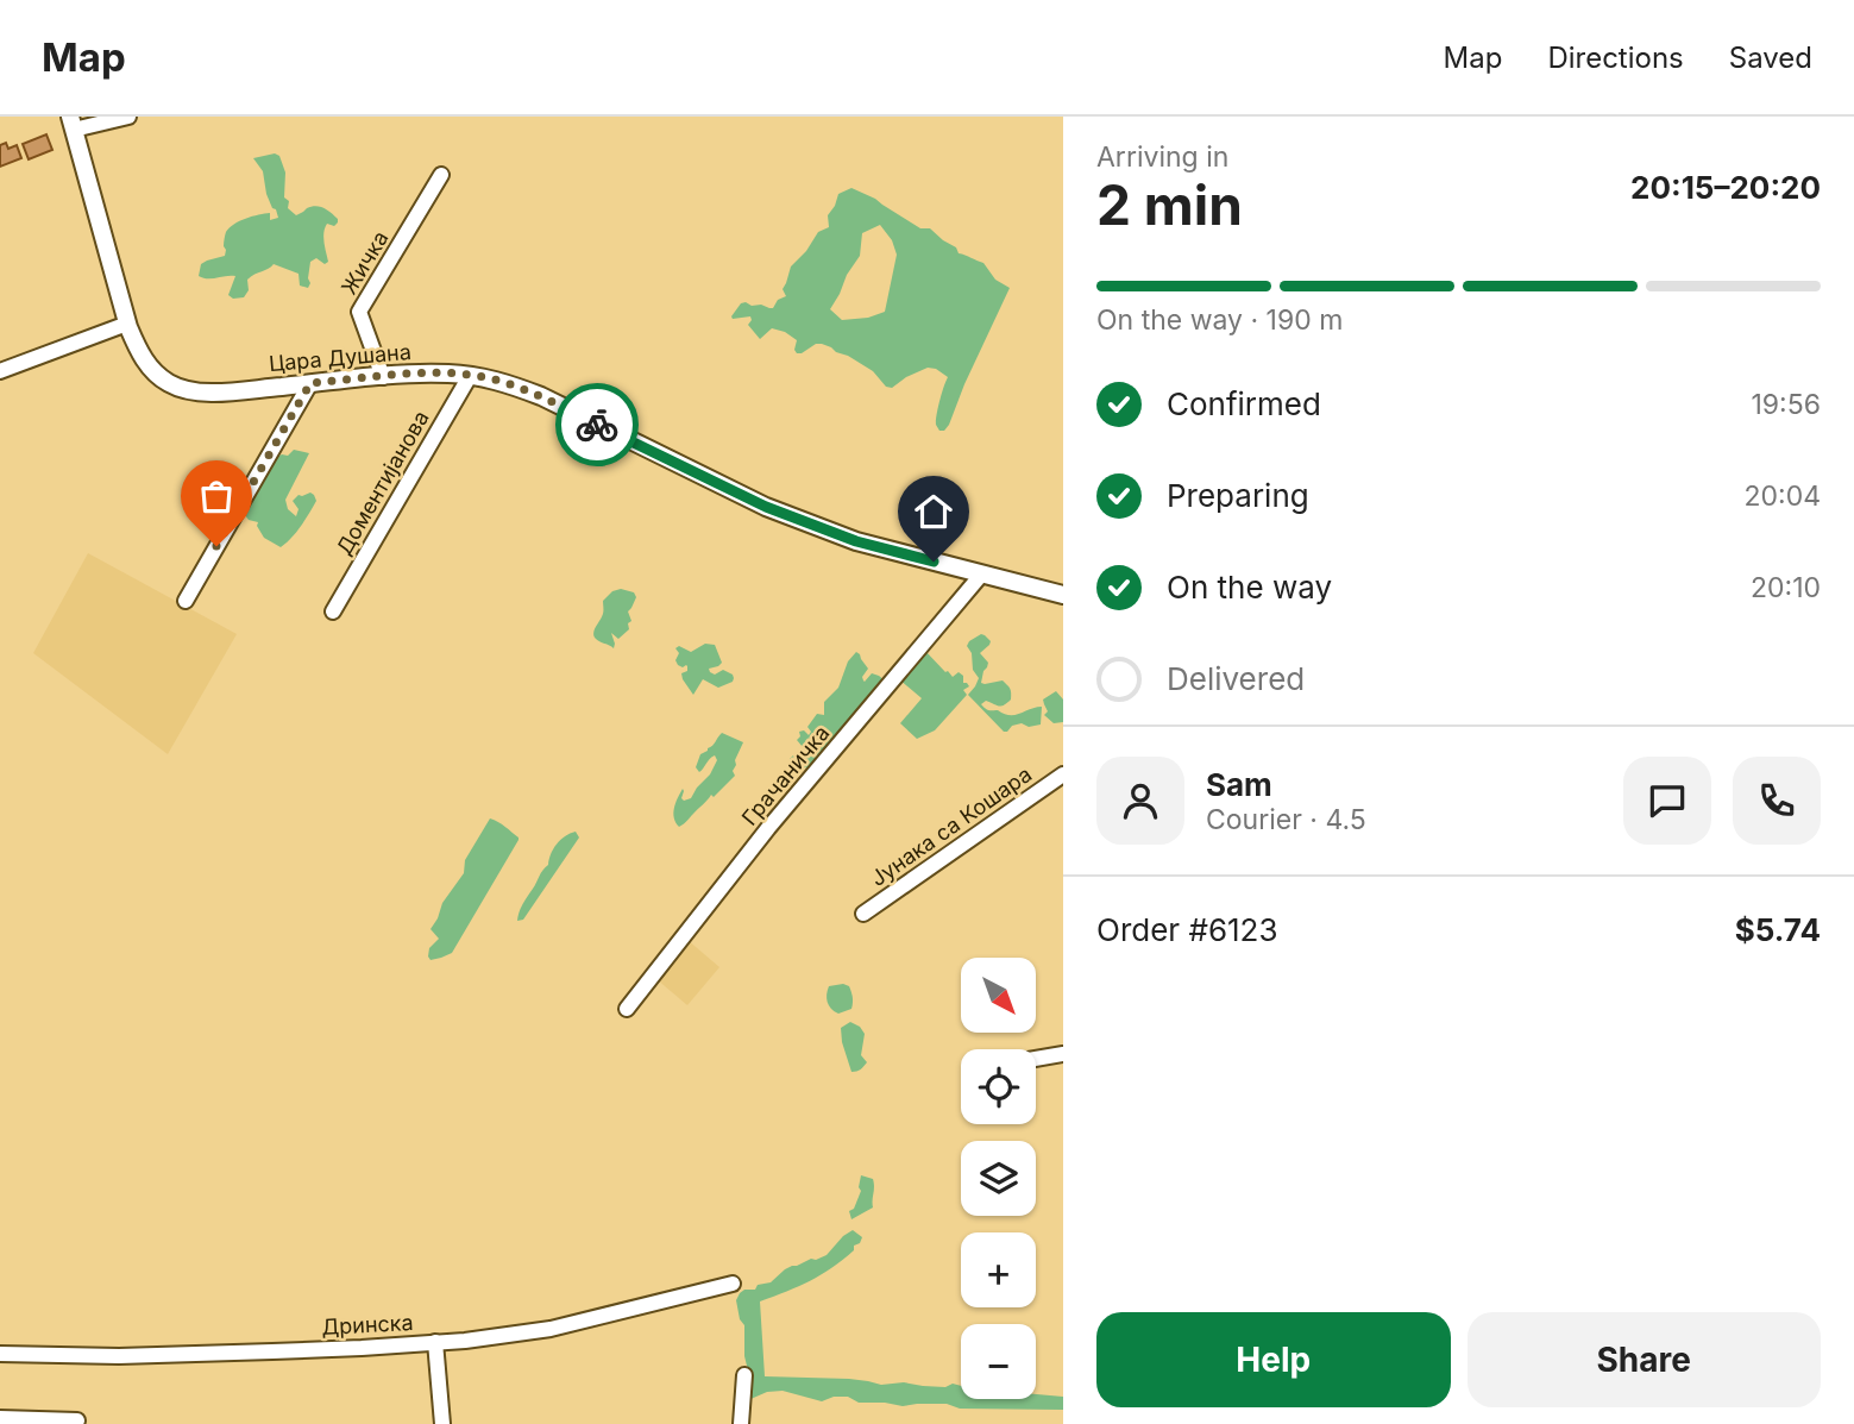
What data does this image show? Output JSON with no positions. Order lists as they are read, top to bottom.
{
  "streets": {
    "street": [
      "Жичка",
      "Цара Душана",
      "Доментијанова",
      "Грачаничка",
      "Јунака са Кошара",
      "Дринска"
    ]
  },
  "crossings": [
    ["Жичка", "Цара Душана"],
    ["Цара Душана", "Доментијанова"],
    ["Цара Душана", "Грачаничка"]
  ],
  "north": "bottom right",
  "page": {
    "header": "Map",
    "nav": ["Map", "Directions", "Saved"],
    "heading": ["2 min", "Arriving in", "20:15–20:20"],
    "panel": [
      "Sam",
      "Courier · 4.5",
      "Order #6123",
      "$5.74"
    ],
    "bar": "On the way · 190 m",
    "list": [
      ["Confirmed", "19:56"],
      ["Preparing", "20:04"],
      ["On the way", "20:10"],
      "Delivered"
    ],
    "map_buttons": ["+", "−"],
    "buttons": ["Help", "Share"]
  }
}
